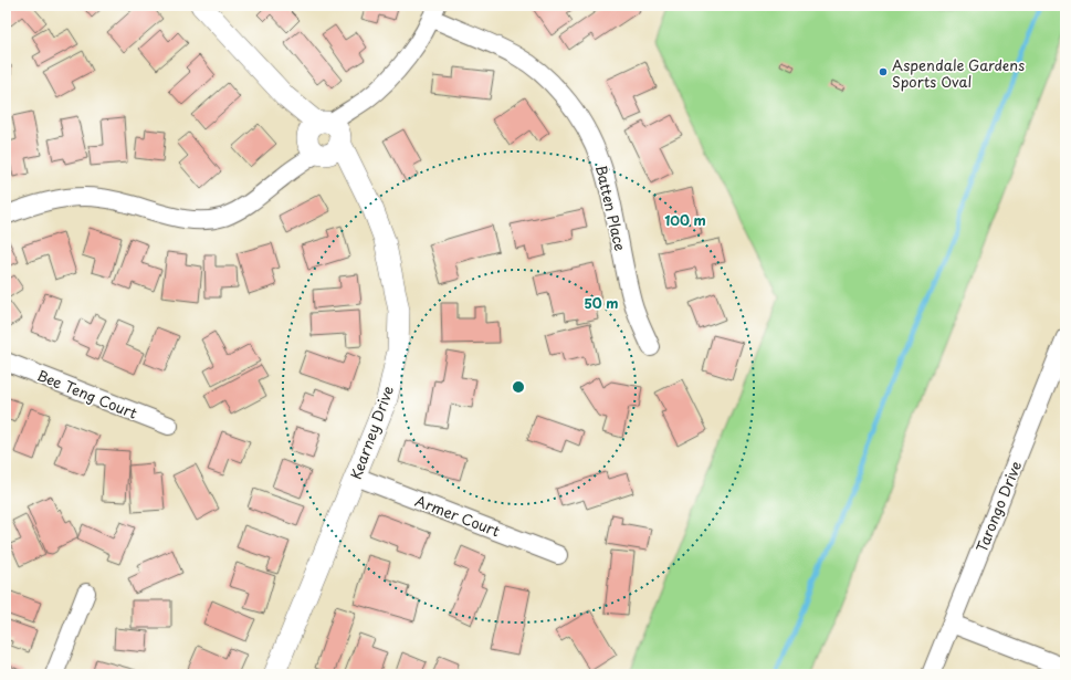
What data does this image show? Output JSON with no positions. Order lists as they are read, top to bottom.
{
  "streets": {
    "street": [
      "Batten Place",
      "Bee Teng Court",
      "Kearney Drive",
      "Tarongo Drive",
      "Armer Court"
    ]
  },
  "crossings": [
    ["Kearney Drive", "Armer Court"]
  ],
  "places": ["Aspendale Gardens Sports Oval"],
  "rings": ["100 m", "50 m"]
}
